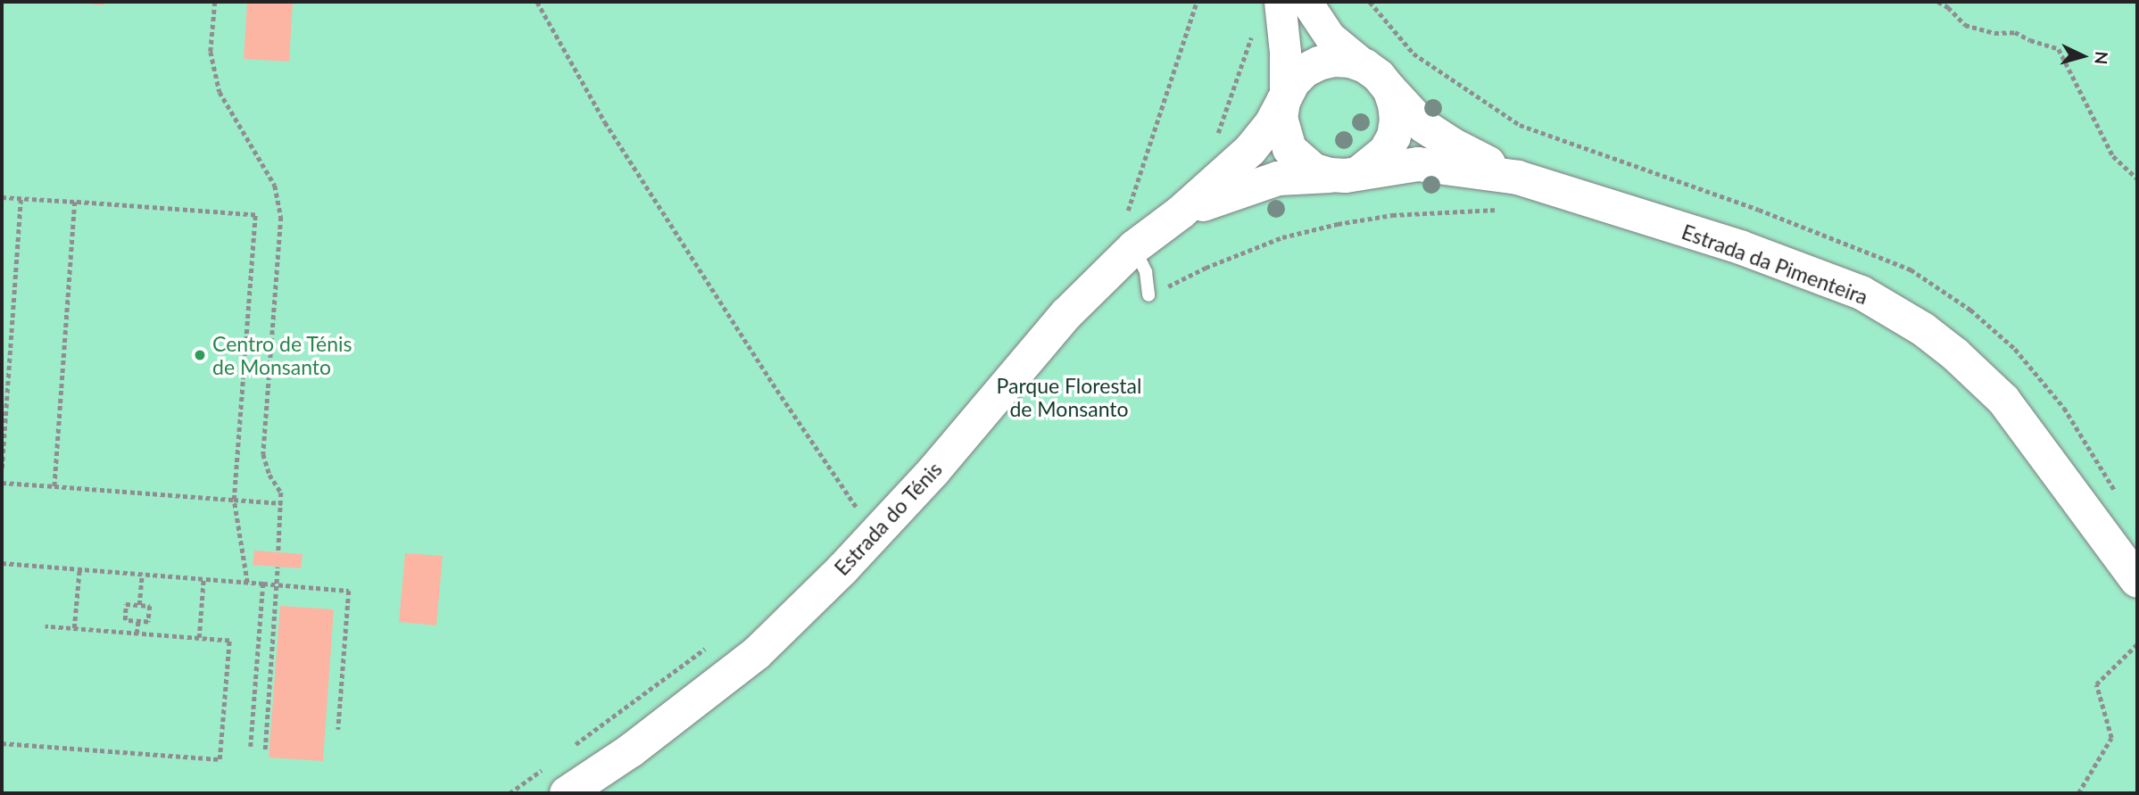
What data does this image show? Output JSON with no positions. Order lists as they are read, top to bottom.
{
  "streets": {
    "main road": ["Estrada da Pimenteira", "Estrada do Ténis"]
  },
  "crossings": [
    ["Estrada da Pimenteira", "Estrada do Ténis"]
  ],
  "parks": ["Parque Florestal de Monsanto"],
  "places": ["Centro de Ténis de Monsanto"],
  "north": "right"
}
